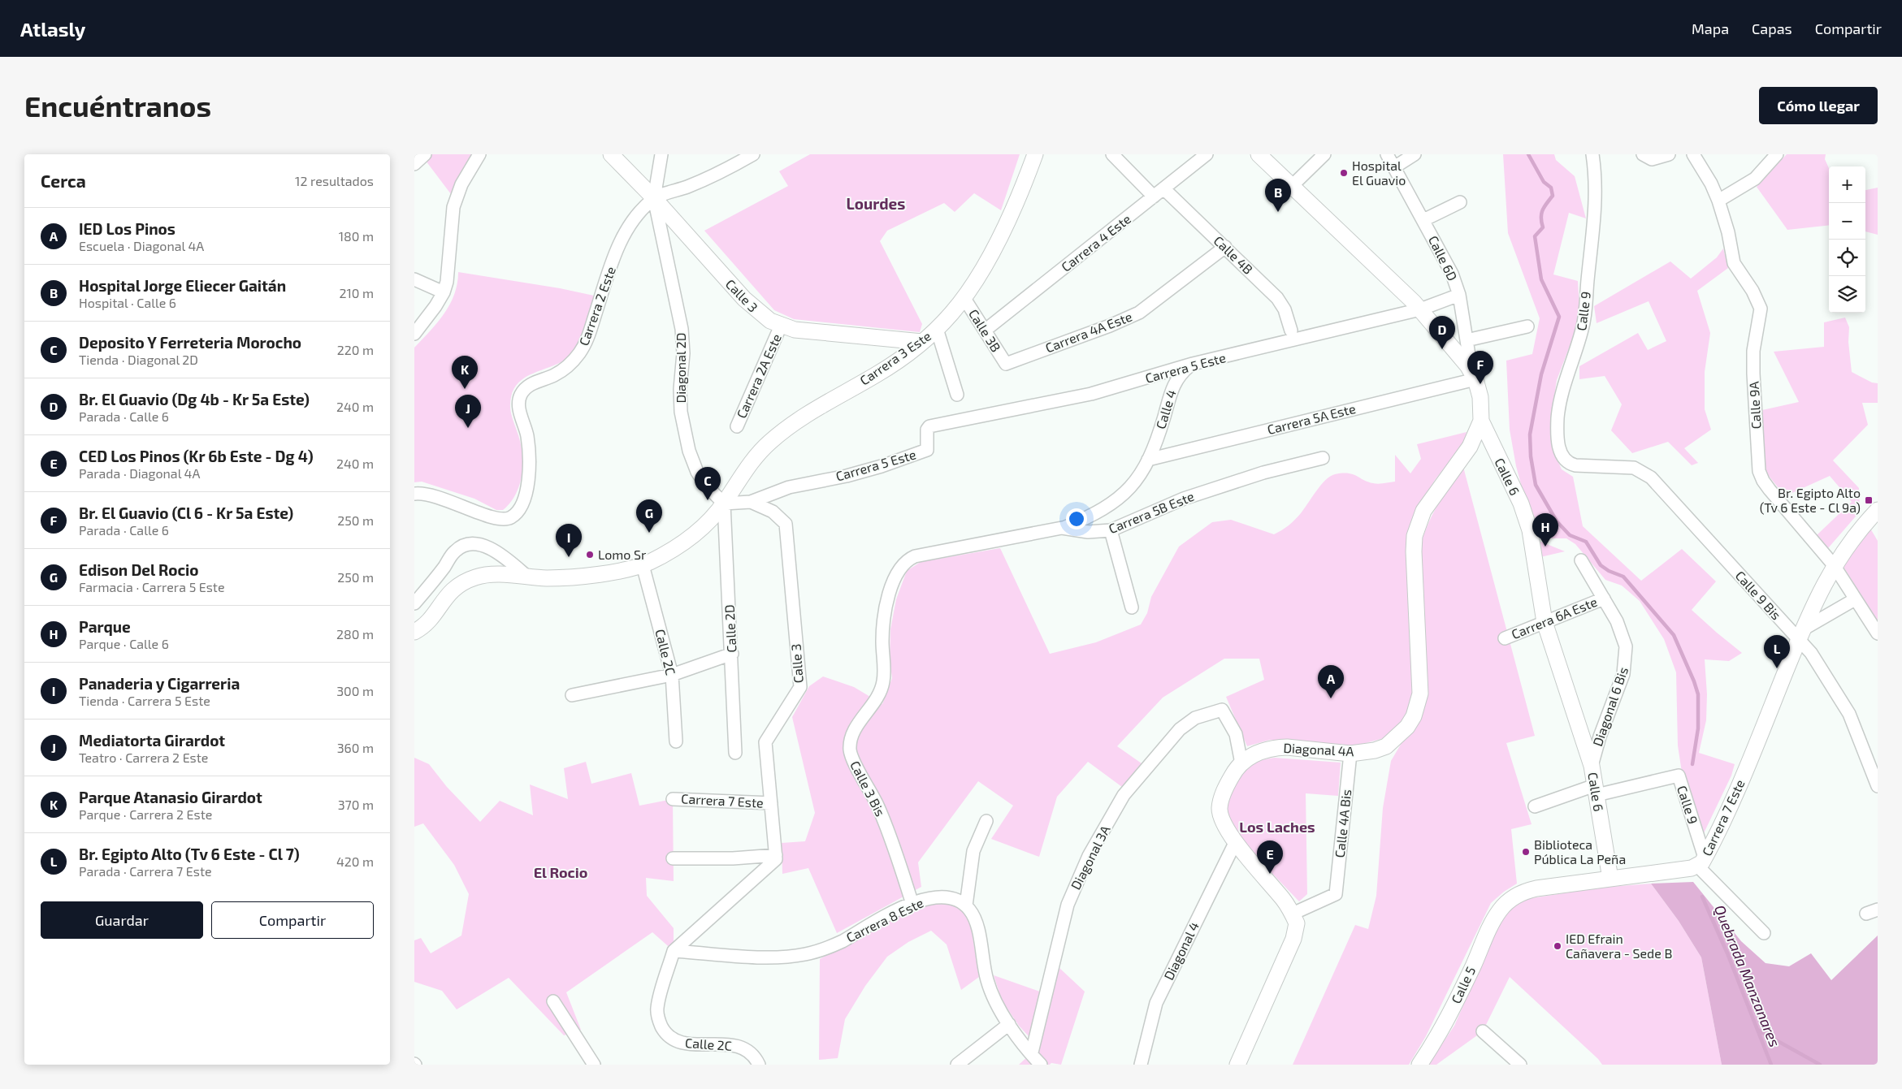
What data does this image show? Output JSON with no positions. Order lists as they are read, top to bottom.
{
  "streets": {
    "street": [
      "Carrera 4 Este",
      "Calle 4B",
      "Calle 6D",
      "Calle 3",
      "Carrera 2 Este",
      "Calle 9",
      "Calle 3B",
      "Carrera 4A Este",
      "Carrera 3 Este",
      "Diagonal 2D",
      "Carrera 5 Este",
      "Carrera 2A Este",
      "Calle 9A",
      "Calle 4",
      "Carrera 5A Este",
      "Calle 6",
      "Carrera 5B Este",
      "Calle 9 Bis",
      "Carrera 6A Este",
      "Calle 2D",
      "Calle 2C",
      "Diagonal 6 Bis",
      "Diagonal 4A",
      "Calle 3 Bis",
      "Carrera 7 Este",
      "Calle 4A Bis",
      "Diagonal 3A",
      "Carrera 8 Este",
      "Diagonal 4",
      "Calle 5"
    ]
  },
  "crossings": [
    ["Carrera 4 Este", "Calle 4B"],
    ["Carrera 4 Este", "Calle 3B"],
    ["Calle 4B", "Carrera 4A Este"],
    ["Calle 6D", "Carrera 5 Este"],
    ["Calle 6D", "Carrera 5A Este"],
    ["Calle 6D", "Calle 6"],
    ["Calle 3", "Carrera 2 Este"],
    ["Calle 3", "Carrera 3 Este"],
    ["Calle 3", "Diagonal 2D"],
    ["Calle 3", "Carrera 5 Este"],
    ["Calle 3", "Carrera 2A Este"],
    ["Calle 3", "Carrera 7 Este"],
    ["Carrera 2 Este", "Diagonal 2D"],
    ["Calle 9", "Calle 6"],
    ["Calle 9", "Calle 9 Bis"],
    ["Calle 9", "Carrera 7 Este"],
    ["Calle 3B", "Carrera 4A Este"],
    ["Calle 3B", "Carrera 3 Este"],
    ["Carrera 3 Este", "Diagonal 2D"],
    ["Carrera 3 Este", "Carrera 5 Este"],
    ["Carrera 3 Este", "Calle 2D"],
    ["Diagonal 2D", "Carrera 5 Este"],
    ["Diagonal 2D", "Calle 2D"],
    ["Carrera 5 Este", "Calle 4"],
    ["Carrera 5 Este", "Calle 6"],
    ["Carrera 5 Este", "Calle 2D"],
    ["Calle 9A", "Carrera 7 Este"],
    ["Calle 4", "Carrera 5A Este"],
    ["Calle 4", "Carrera 5B Este"],
    ["Carrera 5A Este", "Calle 6"],
    ["Calle 6", "Carrera 6A Este"],
    ["Calle 6", "Diagonal 6 Bis"],
    ["Calle 6", "Diagonal 4A"],
    ["Calle 6", "Carrera 7 Este"],
    ["Carrera 5B Este", "Calle 3 Bis"],
    ["Calle 9 Bis", "Carrera 7 Este"],
    ["Carrera 6A Este", "Diagonal 6 Bis"],
    ["Calle 2C", "Carrera 8 Este"],
    ["Diagonal 4A", "Calle 4A Bis"],
    ["Diagonal 4A", "Diagonal 3A"],
    ["Diagonal 4A", "Diagonal 4"],
    ["Calle 3 Bis", "Carrera 8 Este"],
    ["Carrera 7 Este", "Calle 5"]
  ],
  "districts": ["Lourdes", "Los Laches", "El Rocio"],
  "water": ["Quebrada Manzanares"],
  "places": {
    "other": [
      "Hospital El Guavio",
      "Lomo Sr",
      "Biblioteca Pública La Peña",
      "IED Efrain Cañavera - Sede B"
    ],
    "transit": ["Br. Egipto Alto (Tv 6 Este - Cl 9a)"]
  },
  "page": {
    "header": "Atlasly",
    "nav": ["Mapa", "Capas", "Compartir"],
    "buttons": [
      "Cómo llegar",
      ["Guardar", "Compartir"]
    ],
    "title": "Encuéntranos",
    "heading": ["Cerca", "12 resultados"],
    "map_buttons": ["+", "−"],
    "pins": [
      "B",
      "D",
      "F",
      "K",
      "J",
      "C",
      "G",
      "H",
      "I",
      "L",
      "A",
      "E"
    ],
    "list": [
      {
        "mark": "A",
        "name": "IED Los Pinos",
        "note": "Escuela · Diagonal 4A",
        "value": "180 m"
      },
      {
        "mark": "B",
        "name": "Hospital Jorge Eliecer Gaitán",
        "note": "Hospital · Calle 6",
        "value": "210 m"
      },
      {
        "mark": "C",
        "name": "Deposito Y Ferreteria Morocho",
        "note": "Tienda · Diagonal 2D",
        "value": "220 m"
      },
      {
        "mark": "D",
        "name": "Br. El Guavio (Dg 4b - Kr 5a Este)",
        "note": "Parada · Calle 6",
        "value": "240 m"
      },
      {
        "mark": "E",
        "name": "CED Los Pinos (Kr 6b Este - Dg 4)",
        "note": "Parada · Diagonal 4A",
        "value": "240 m"
      },
      {
        "mark": "F",
        "name": "Br. El Guavio (Cl 6 - Kr 5a Este)",
        "note": "Parada · Calle 6",
        "value": "250 m"
      },
      {
        "mark": "G",
        "name": "Edison Del Rocio",
        "note": "Farmacia · Carrera 5 Este",
        "value": "250 m"
      },
      {
        "mark": "H",
        "name": "Parque",
        "note": "Parque · Calle 6",
        "value": "280 m"
      },
      {
        "mark": "I",
        "name": "Panaderia y Cigarreria",
        "note": "Tienda · Carrera 5 Este",
        "value": "300 m"
      },
      {
        "mark": "J",
        "name": "Mediatorta Girardot",
        "note": "Teatro · Carrera 2 Este",
        "value": "360 m"
      },
      {
        "mark": "K",
        "name": "Parque Atanasio Girardot",
        "note": "Parque · Carrera 2 Este",
        "value": "370 m"
      },
      {
        "mark": "L",
        "name": "Br. Egipto Alto (Tv 6 Este - Cl 7)",
        "note": "Parada · Carrera 7 Este",
        "value": "420 m"
      }
    ]
  }
}
